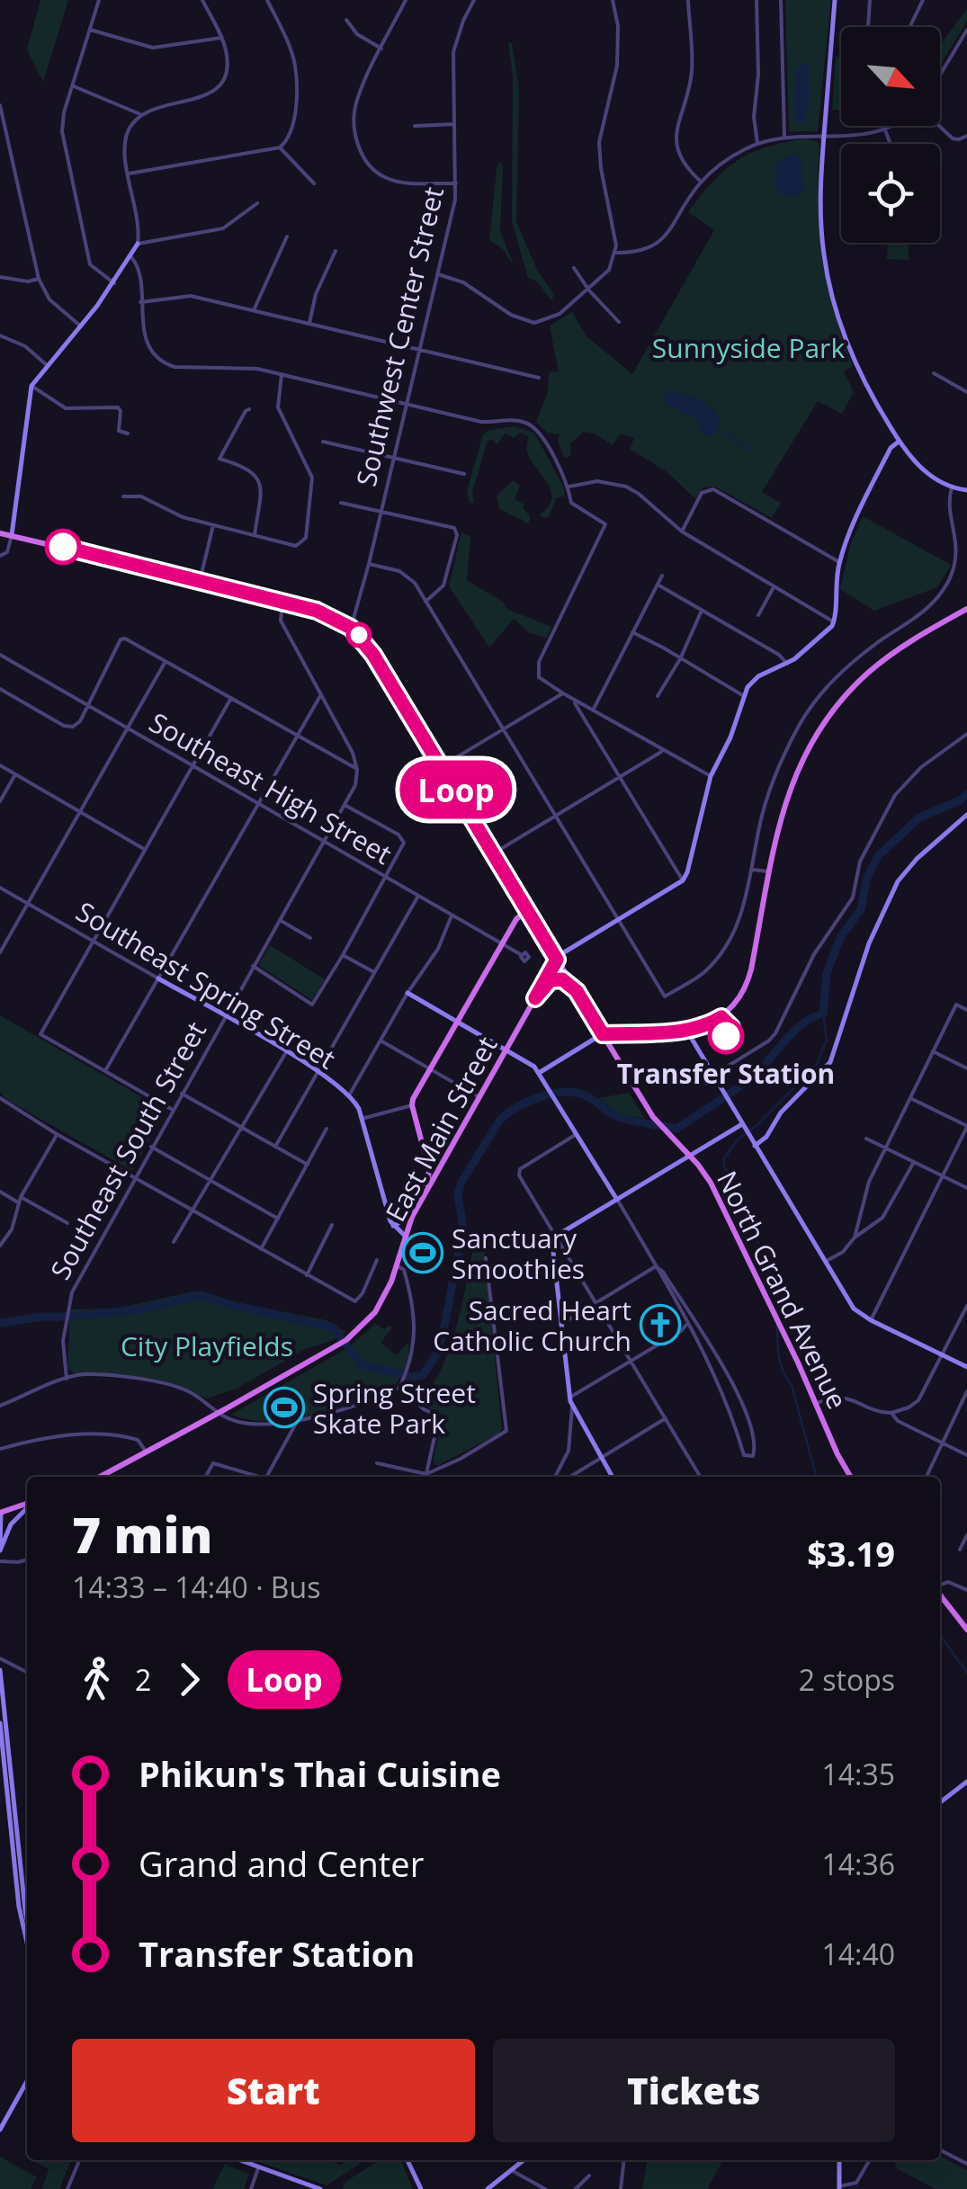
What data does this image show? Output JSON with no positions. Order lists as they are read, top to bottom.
{
  "streets": {
    "main road": ["East Main Street", "North Grand Avenue"],
    "street": [
      "Southwest Center Street",
      "Southeast High Street",
      "Southeast Spring Street",
      "Southeast South Street"
    ]
  },
  "crossings": [
    ["Southeast High Street", "Southeast South Street"],
    ["Southeast Spring Street", "Southeast South Street"]
  ],
  "parks": ["Sunnyside Park", "City Playfields"],
  "places": {
    "other": ["Transfer Station"],
    "sports": ["Sanctuary Smoothies", "Spring Street Skate Park"],
    "church": ["Sacred Heart Catholic Church"]
  },
  "lines": ["bus line Loop"],
  "north": "bottom right",
  "page": {
    "on_map": "Loop",
    "heading": ["7 min", "14:33 – 14:40 · Bus", "$3.19"],
    "legs": ["2", "Loop", "2 stops"],
    "list": [
      {
        "name": "Phikun's Thai Cuisine",
        "value": "14:35"
      },
      {
        "name": "Grand and Center",
        "value": "14:36"
      },
      {
        "name": "Transfer Station",
        "value": "14:40"
      }
    ],
    "buttons": ["Start", "Tickets"]
  }
}
